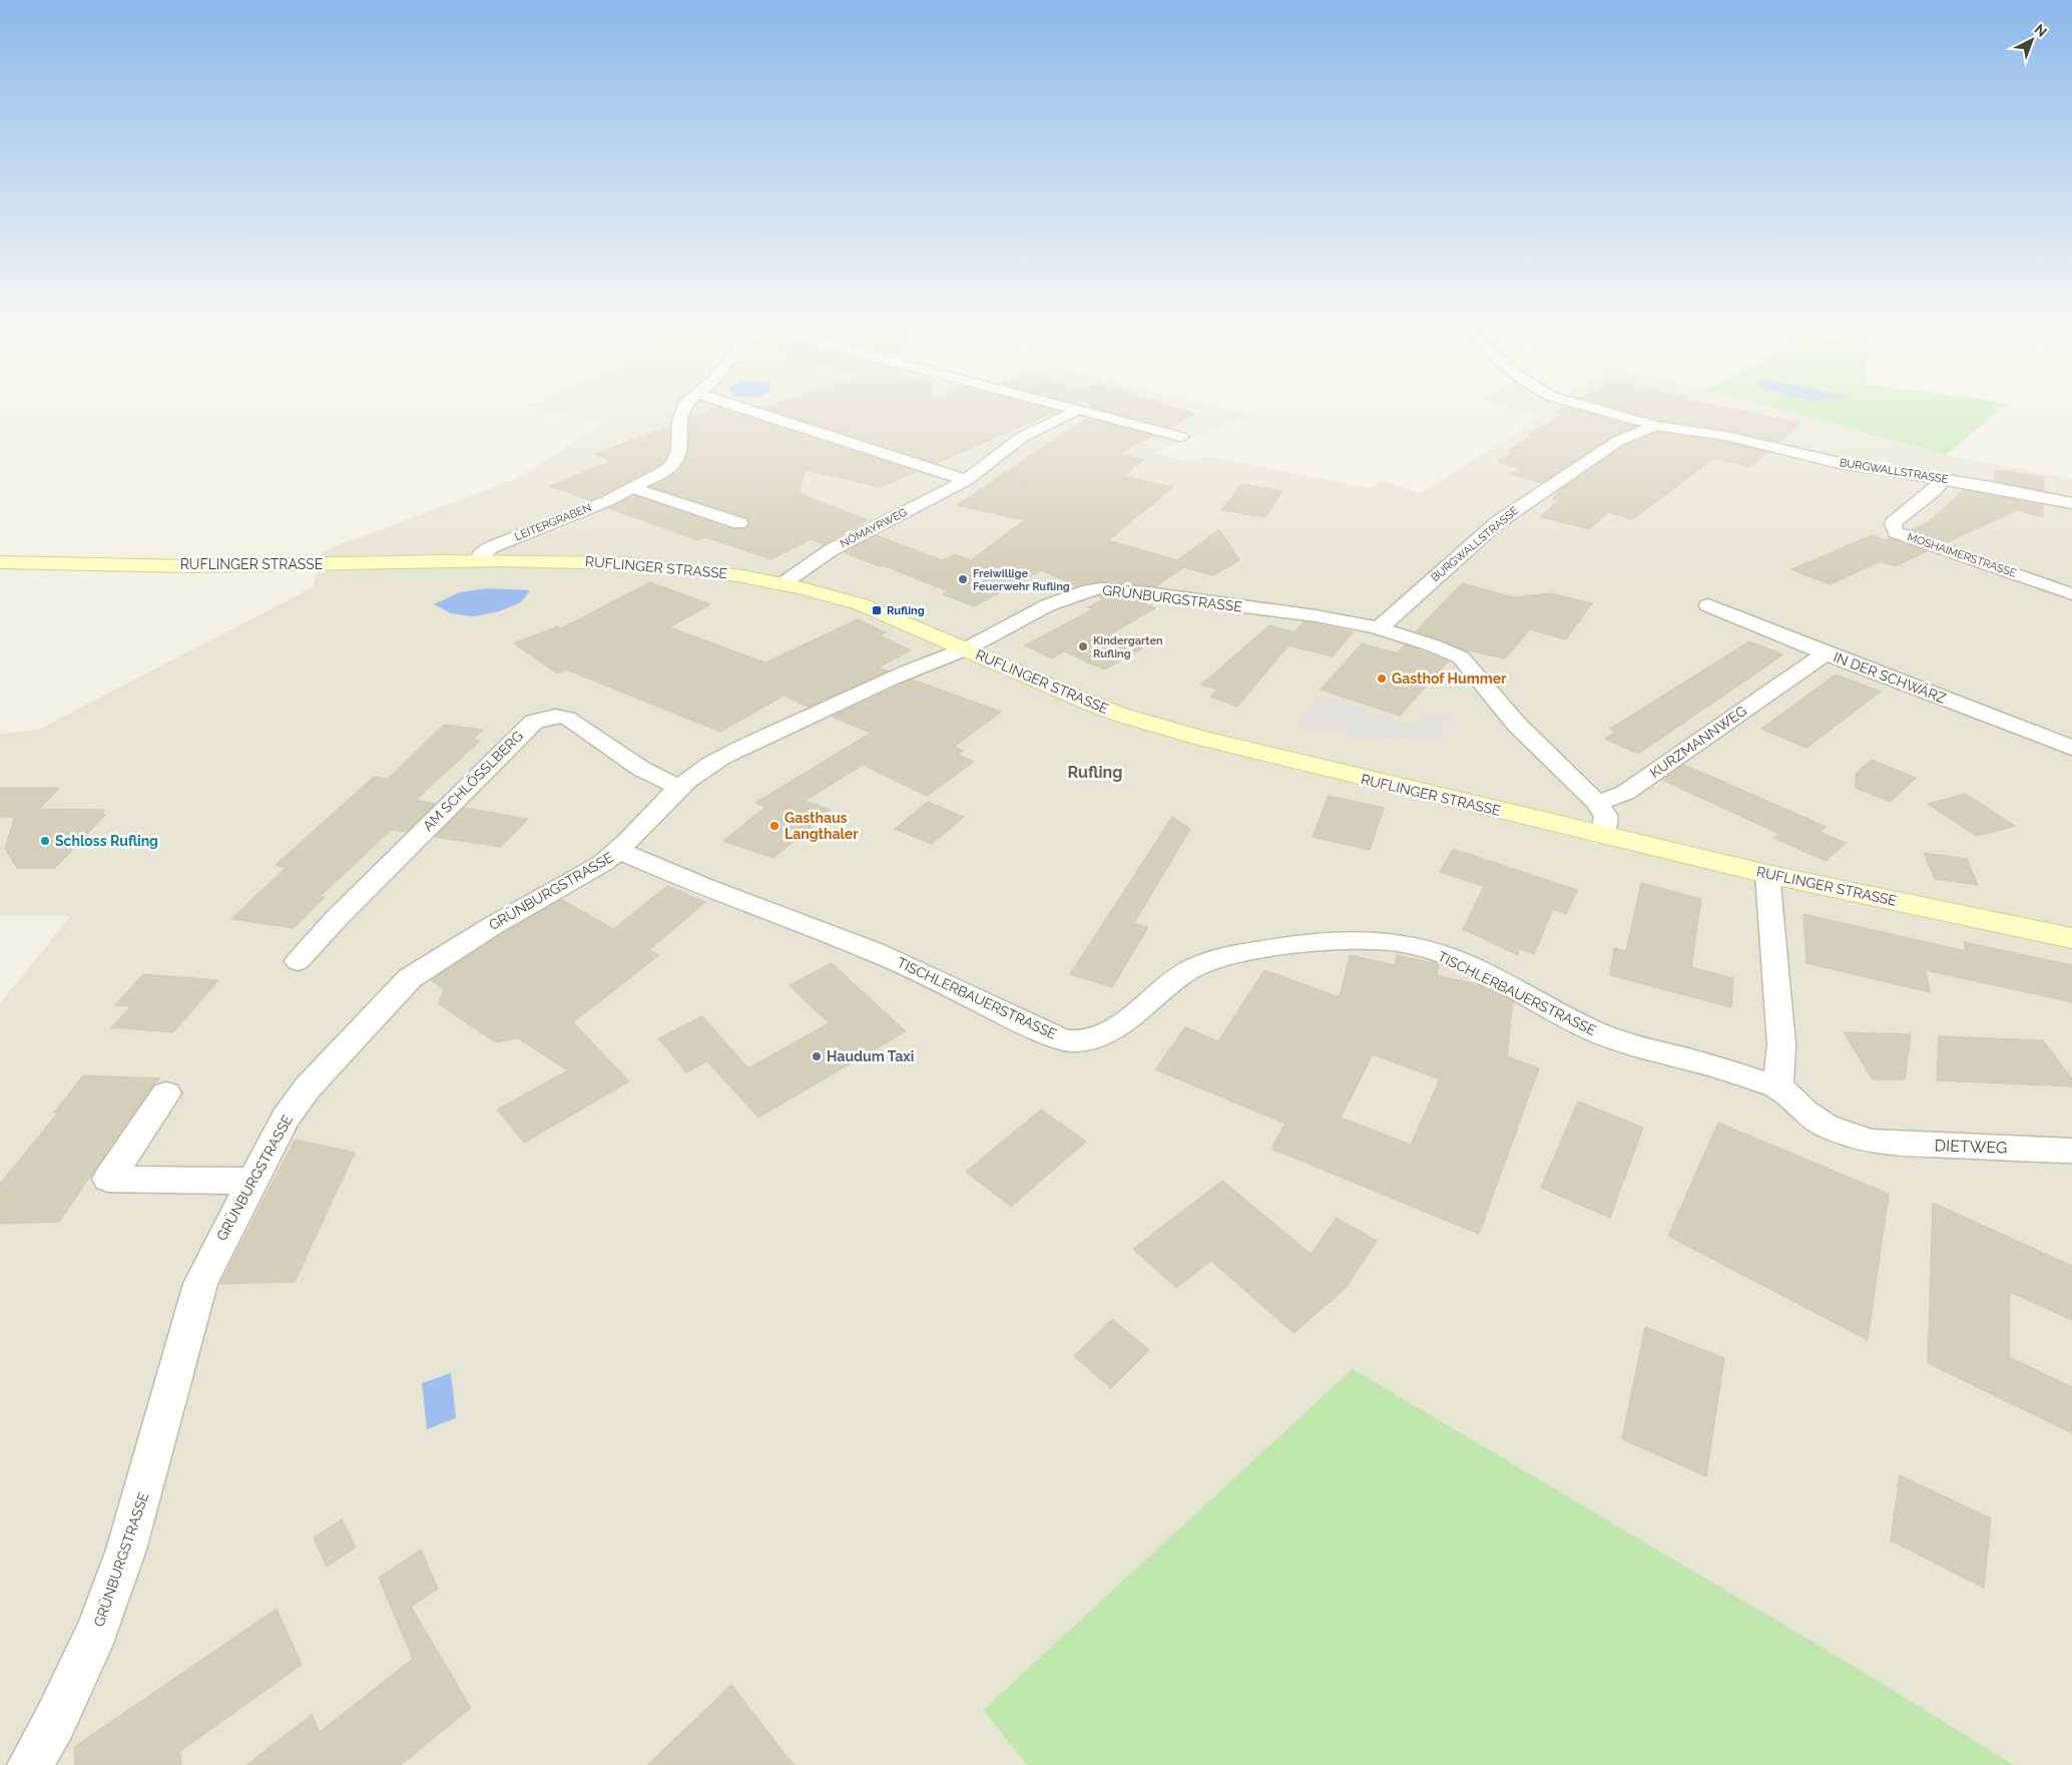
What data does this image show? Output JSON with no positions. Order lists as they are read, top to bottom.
{
  "streets": {
    "street": [
      "BURGWALLSTRASSE",
      "LEITERGRABEN",
      "NÖMAYRWEG",
      "MOSHAIMERSTRASSE",
      "RUFLINGER STRASSE",
      "GRÜNBURGSTRASSE",
      "IN DER SCHWÄRZ",
      "KURZMANNWEG",
      "AM SCHLÖSSLBERG",
      "TISCHLERBAUERSTRASSE",
      "DIETWEG"
    ]
  },
  "crossings": [
    ["BURGWALLSTRASSE", "MOSHAIMERSTRASSE"],
    ["BURGWALLSTRASSE", "GRÜNBURGSTRASSE"],
    ["LEITERGRABEN", "RUFLINGER STRASSE"],
    ["NÖMAYRWEG", "RUFLINGER STRASSE"],
    ["RUFLINGER STRASSE", "GRÜNBURGSTRASSE"],
    ["GRÜNBURGSTRASSE", "KURZMANNWEG"],
    ["GRÜNBURGSTRASSE", "AM SCHLÖSSLBERG"],
    ["GRÜNBURGSTRASSE", "TISCHLERBAUERSTRASSE"],
    ["IN DER SCHWÄRZ", "KURZMANNWEG"],
    ["TISCHLERBAUERSTRASSE", "DIETWEG"]
  ],
  "districts": ["Rufling"],
  "places": {
    "other": [
      "Freiwillige Feuerwehr Rufling",
      "Kindergarten Rufling",
      "Gasthof Hummer",
      "Gasthaus Langthaler",
      "Schloss Rufling",
      "Haudum Taxi"
    ],
    "transit": ["Rufling"]
  },
  "north": "top right"
}
